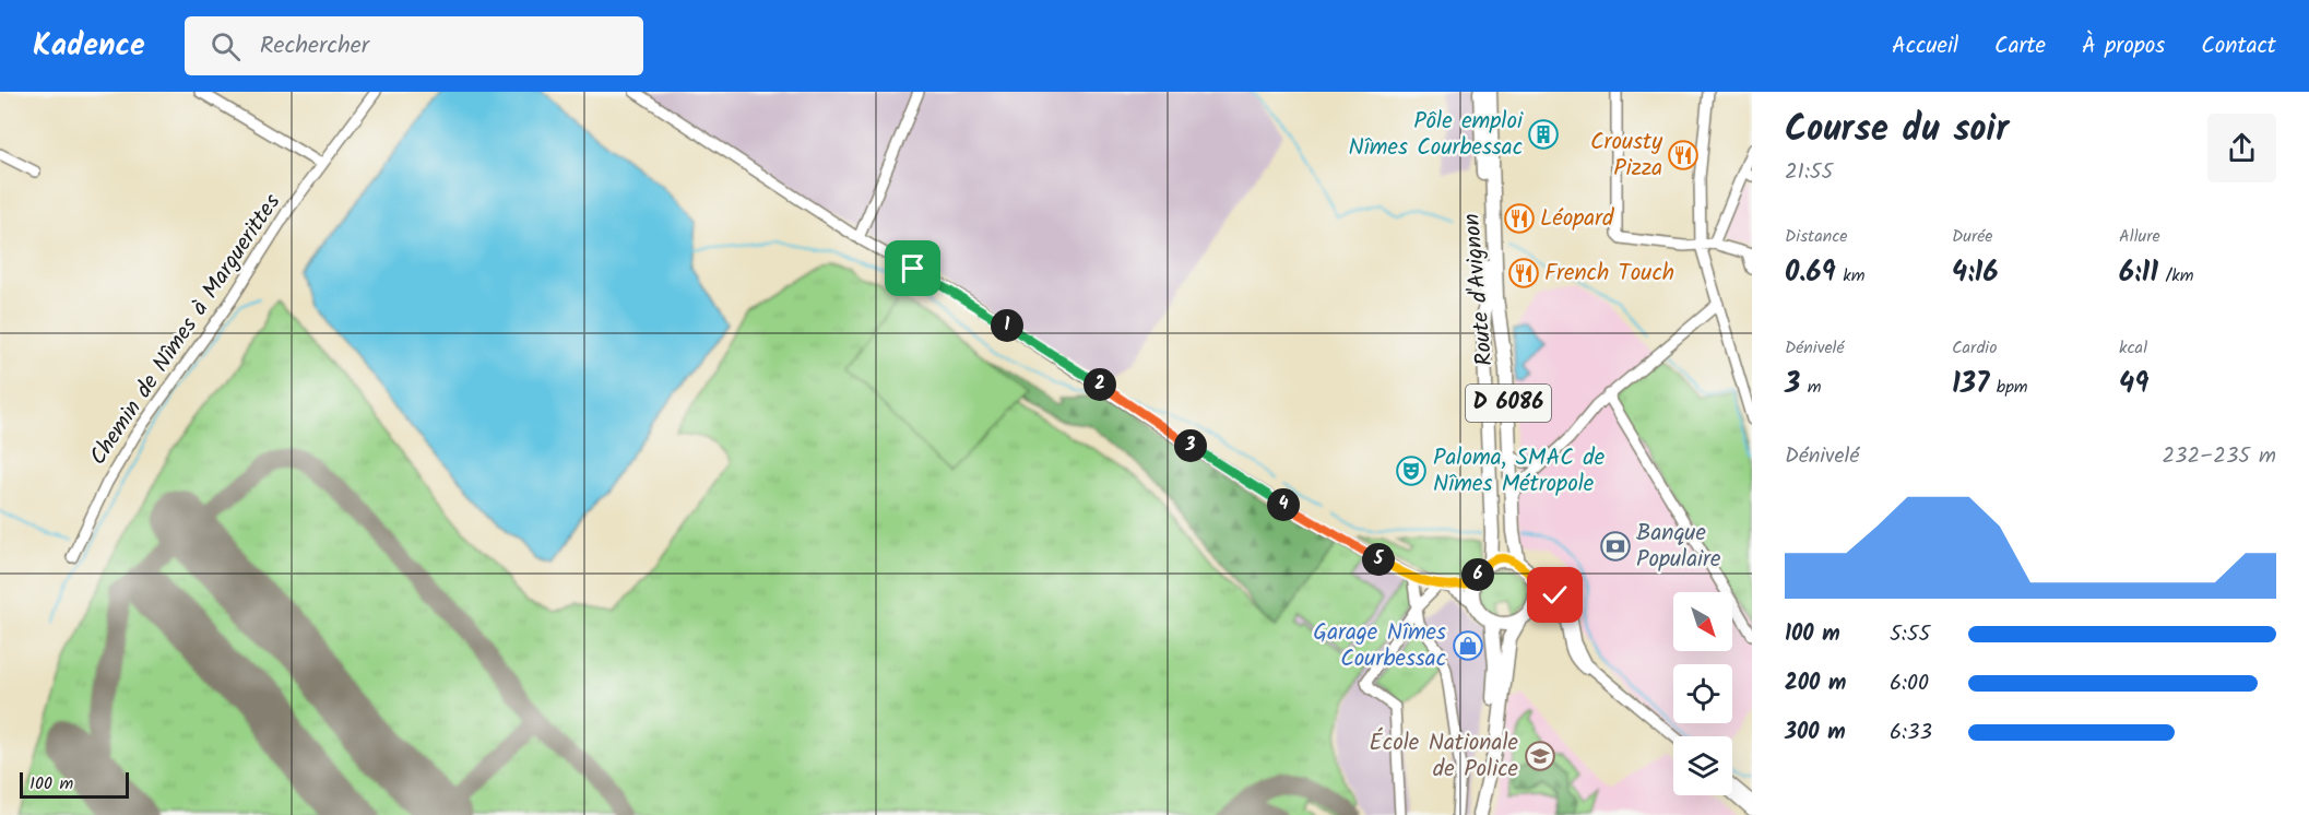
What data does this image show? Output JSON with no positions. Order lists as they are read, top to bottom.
{
  "streets": {
    "main road": ["Route d'Avignon", "D 6086"],
    "street": ["Chemin de Nîmes à Marguerittes"]
  },
  "places": {
    "building": ["Pôle emploi Nîmes Courbessac"],
    "restaurant": ["Crousty Pizza", "Léopard", "French Touch"],
    "theatre": ["Paloma, SMAC de Nîmes Métropole"],
    "bank": ["Banque Populaire"],
    "shop": ["Garage Nîmes Courbessac"],
    "school or university": ["École Nationale de Police"]
  },
  "scale_bar": "100 m",
  "north": "bottom right",
  "page": {
    "header": "Kadence",
    "search": "Rechercher",
    "nav": [
      "Accueil",
      "Carte",
      "À propos",
      "Contact"
    ],
    "heading": ["Course du soir", "21:55"],
    "stats": [
      ["Distance", "0.69 km"],
      ["Durée", "4:16"],
      ["Allure", "6:11 /km"],
      ["Dénivelé", "3 m"],
      ["Cardio", "137 bpm"],
      ["kcal", "49"]
    ],
    "pins": [
      "1",
      "2",
      "3",
      "4",
      "5",
      "6"
    ],
    "chart": ["Dénivelé", "232–235 m"],
    "list": [
      {
        "name": "100 m",
        "note": "5:55"
      },
      {
        "name": "200 m",
        "note": "6:00"
      },
      {
        "name": "300 m",
        "note": "6:33"
      }
    ],
    "scale": "100 m"
  }
}
